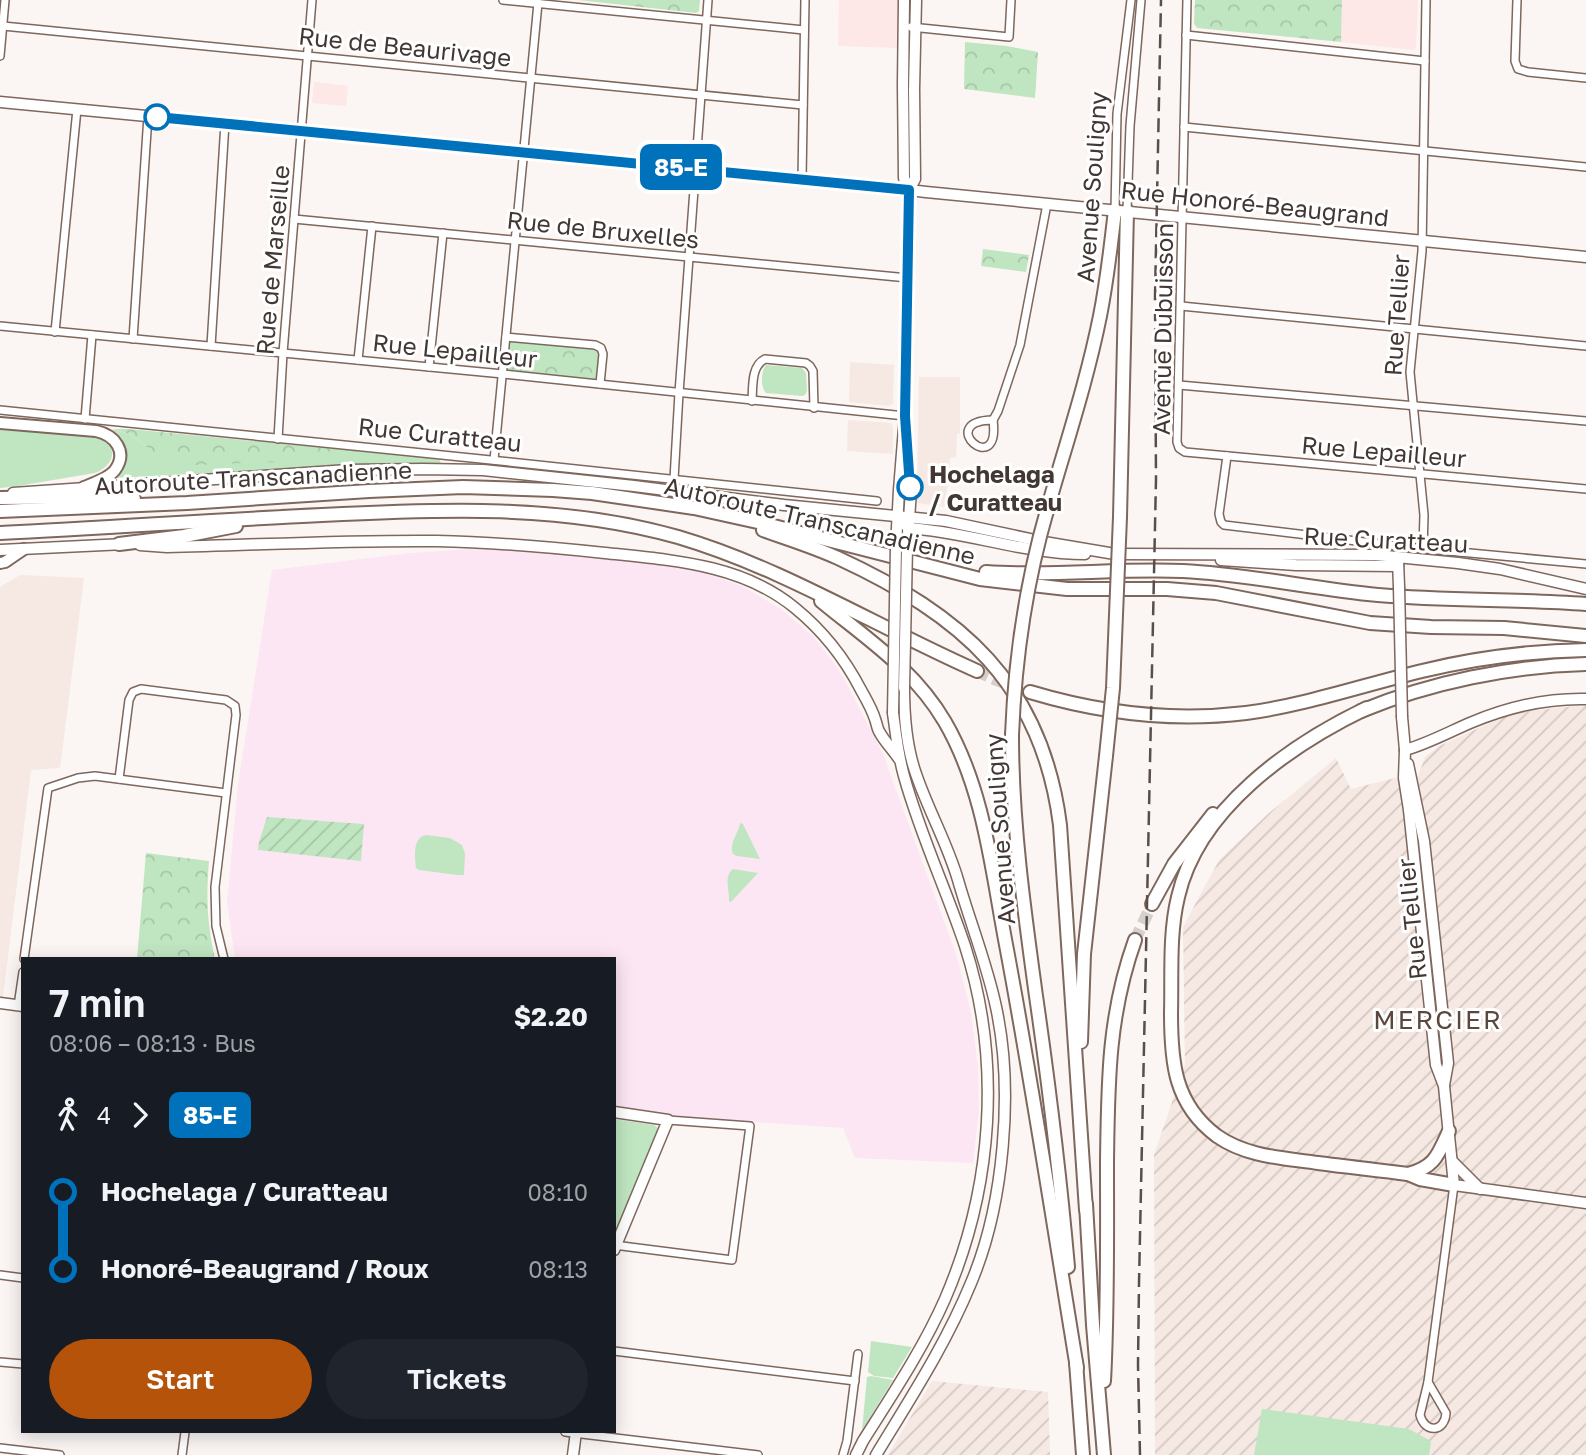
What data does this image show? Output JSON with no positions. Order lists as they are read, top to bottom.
{
  "streets": {
    "highway": ["Avenue Souligny", "Autoroute Transcanadienne"],
    "main road": ["Rue Honoré-Beaugrand", "Rue Tellier", "Rue Curatteau"],
    "street": [
      "Rue de Beaurivage",
      "Rue de Bruxelles",
      "Rue de Marseille",
      "Avenue Dubuisson",
      "Rue Lepailleur"
    ]
  },
  "crossings": [
    ["Rue de Beaurivage", "Rue de Marseille"],
    ["Avenue Souligny", "Rue Honoré-Beaugrand"],
    ["Rue Honoré-Beaugrand", "Rue de Marseille"],
    ["Rue Honoré-Beaugrand", "Rue Tellier"],
    ["Rue Honoré-Beaugrand", "Avenue Dubuisson"],
    ["Rue de Bruxelles", "Rue de Marseille"],
    ["Rue de Marseille", "Rue Lepailleur"],
    ["Rue de Marseille", "Rue Curatteau"],
    ["Rue Tellier", "Rue Lepailleur"],
    ["Rue Tellier", "Rue Curatteau"],
    ["Avenue Dubuisson", "Rue Lepailleur"],
    ["Rue Lepailleur", "Rue Curatteau"]
  ],
  "districts": ["MERCIER"],
  "places": ["Hochelaga / Curatteau"],
  "lines": ["bus line 85-E"],
  "page": {
    "on_map": "85-E",
    "heading": ["7 min", "08:06 – 08:13 · Bus", "$2.20"],
    "legs": ["4", "85-E"],
    "list": [
      {
        "name": "Hochelaga / Curatteau",
        "value": "08:10"
      },
      {
        "name": "Honoré-Beaugrand / Roux",
        "value": "08:13"
      }
    ],
    "buttons": ["Start", "Tickets"]
  }
}
